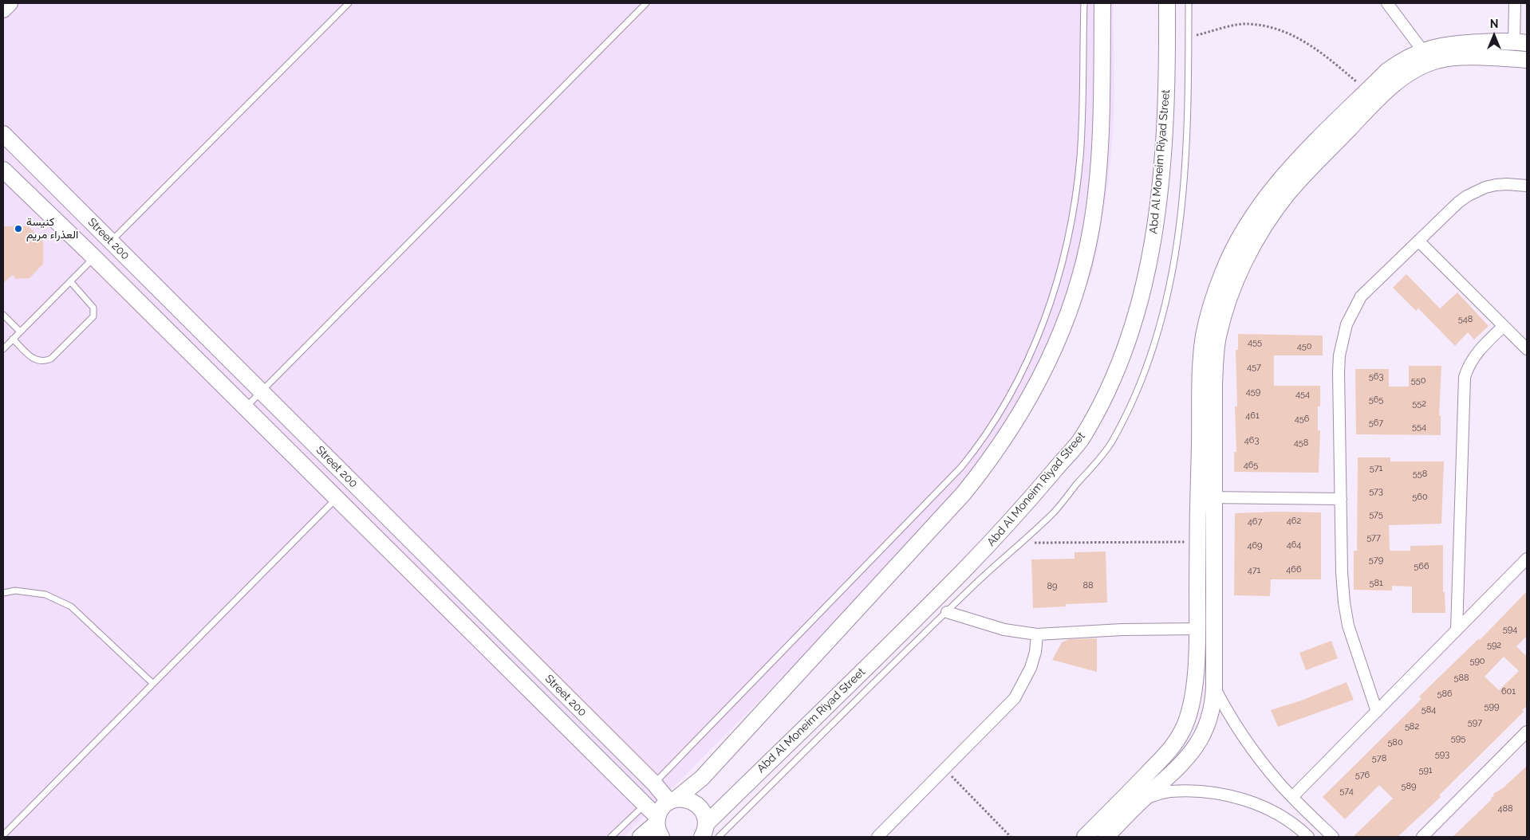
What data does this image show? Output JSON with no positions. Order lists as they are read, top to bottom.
{
  "streets": {
    "street": ["Abd Al Moneim Riyad Street", "Street 200"]
  },
  "places": ["كنيسة العذراء مريم"],
  "house_numbers": [
    "548",
    "455",
    "450",
    "457",
    "563",
    "550",
    "459",
    "454",
    "565",
    "552",
    "461",
    "456",
    "567",
    "554",
    "463",
    "458",
    "465",
    "571",
    "558",
    "573",
    "560",
    "575",
    "462",
    "467",
    "577",
    "464",
    "469",
    "579",
    "566",
    "466",
    "471",
    "581",
    "88",
    "89",
    "594",
    "592",
    "590",
    "588",
    "601",
    "586",
    "599",
    "584",
    "597",
    "582",
    "595",
    "580",
    "593",
    "578",
    "591",
    "576",
    "589",
    "574",
    "488"
  ],
  "north": "top"
}
